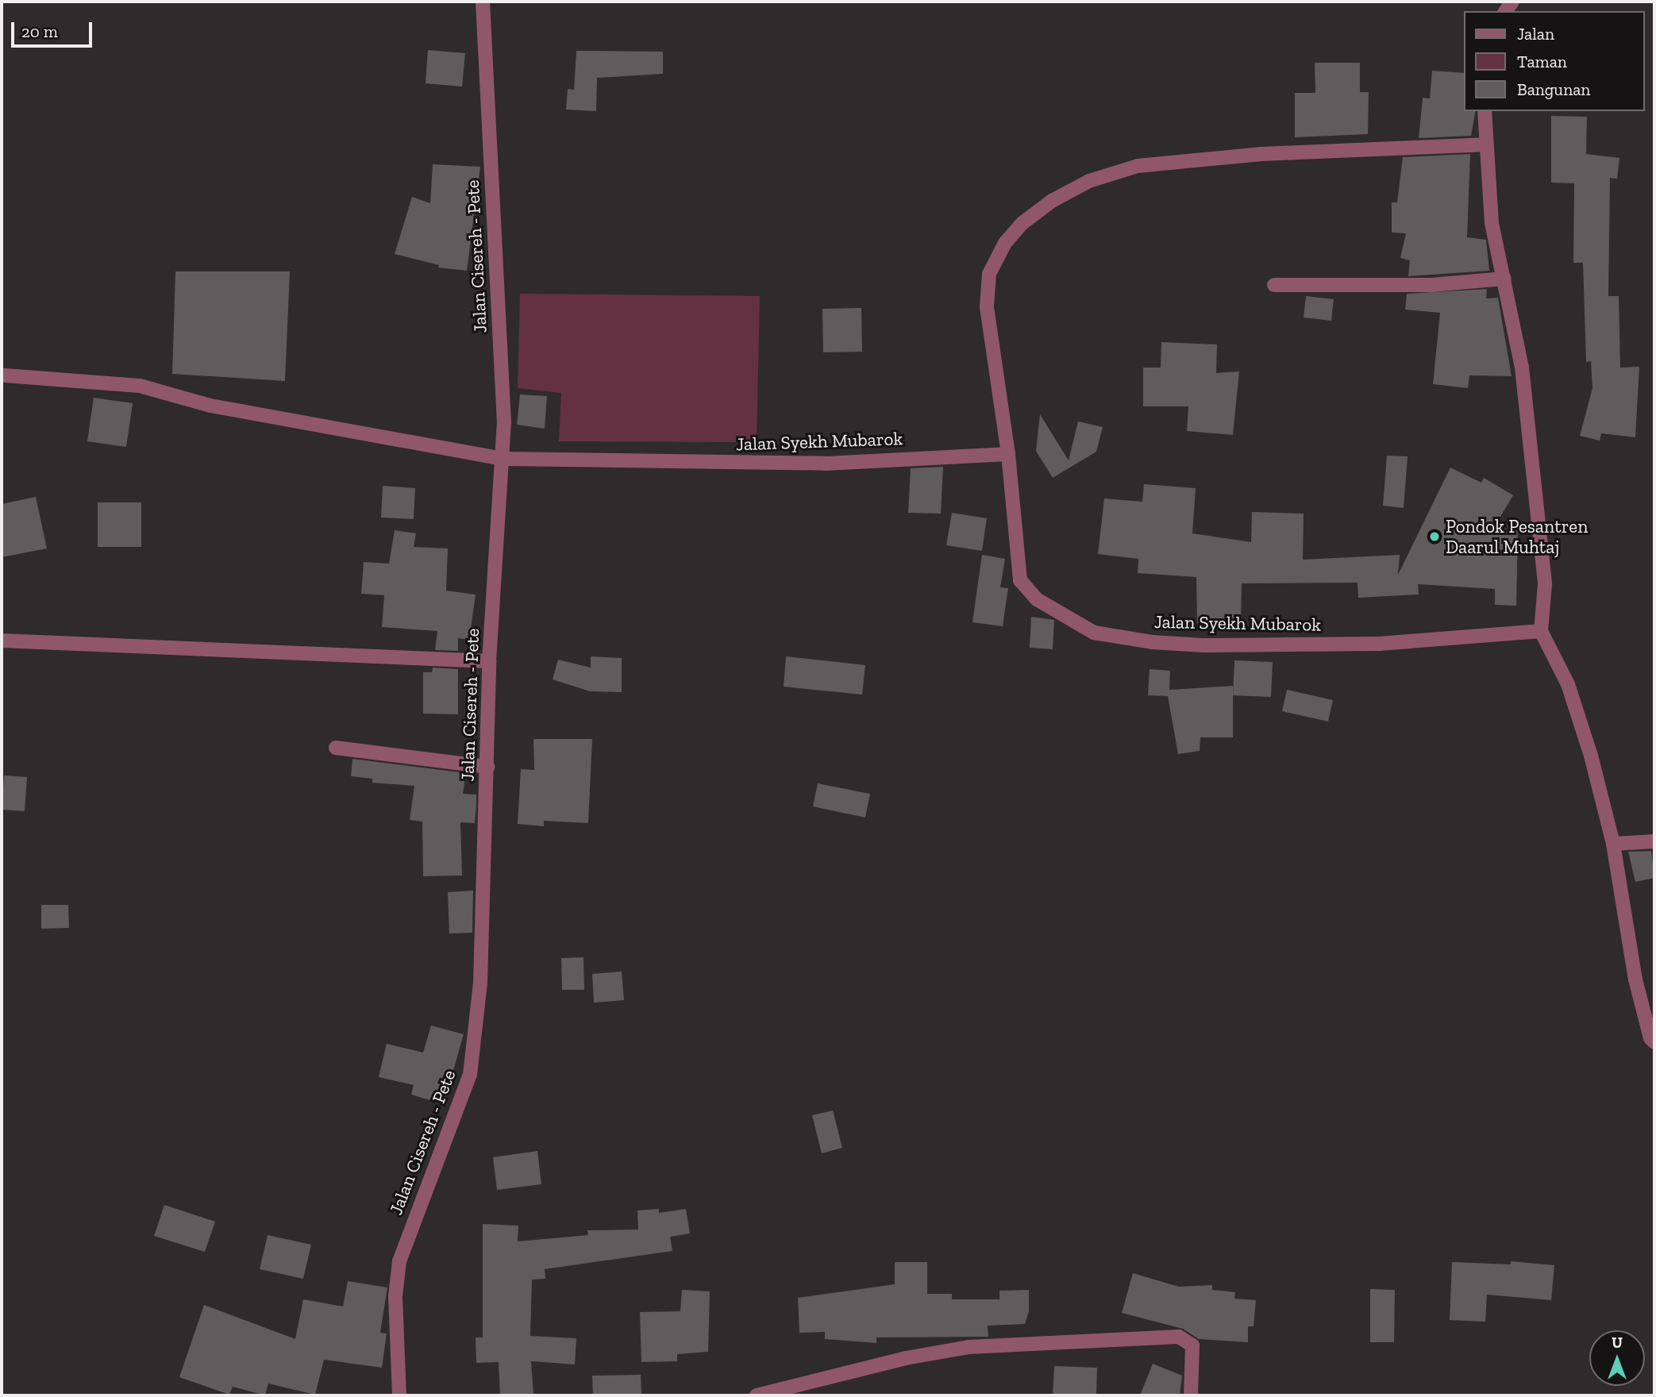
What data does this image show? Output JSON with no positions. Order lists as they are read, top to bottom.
{
  "streets": {
    "street": ["Jalan Cisereh - Pete", "Jalan Syekh Mubarok"]
  },
  "crossings": [
    ["Jalan Cisereh - Pete", "Jalan Syekh Mubarok"]
  ],
  "places": ["Pondok Pesantren Daarul Muhtaj"],
  "legend": ["Jalan", "Taman", "Bangunan"],
  "scale_bar": "20 m",
  "north": "top"
}
